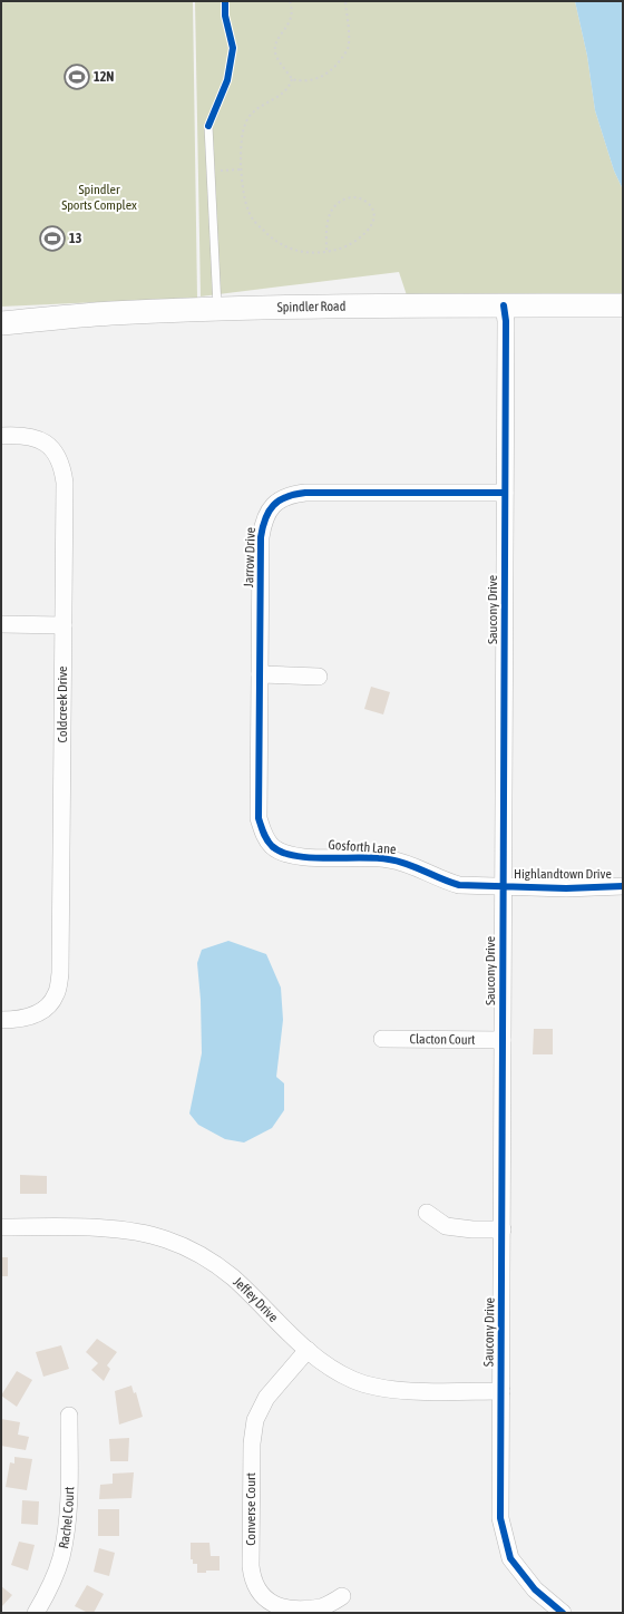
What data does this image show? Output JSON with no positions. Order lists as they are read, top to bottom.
{
  "streets": {
    "street": [
      "Spindler Road",
      "Jarrow Drive",
      "Saucony Drive",
      "Coldcreek Drive",
      "Gosforth Lane",
      "Highlandtown Drive",
      "Clacton Court",
      "Jeffey Drive",
      "Converse Court",
      "Rachel Court"
    ]
  },
  "crossings": [
    ["Spindler Road", "Saucony Drive"],
    ["Jarrow Drive", "Saucony Drive"],
    ["Jarrow Drive", "Gosforth Lane"],
    ["Saucony Drive", "Gosforth Lane"],
    ["Saucony Drive", "Highlandtown Drive"],
    ["Saucony Drive", "Clacton Court"],
    ["Saucony Drive", "Jeffey Drive"],
    ["Gosforth Lane", "Highlandtown Drive"],
    ["Jeffey Drive", "Converse Court"]
  ],
  "parks": ["Spindler Sports Complex"],
  "places": {
    "sports": ["12N", "13"]
  }
}
